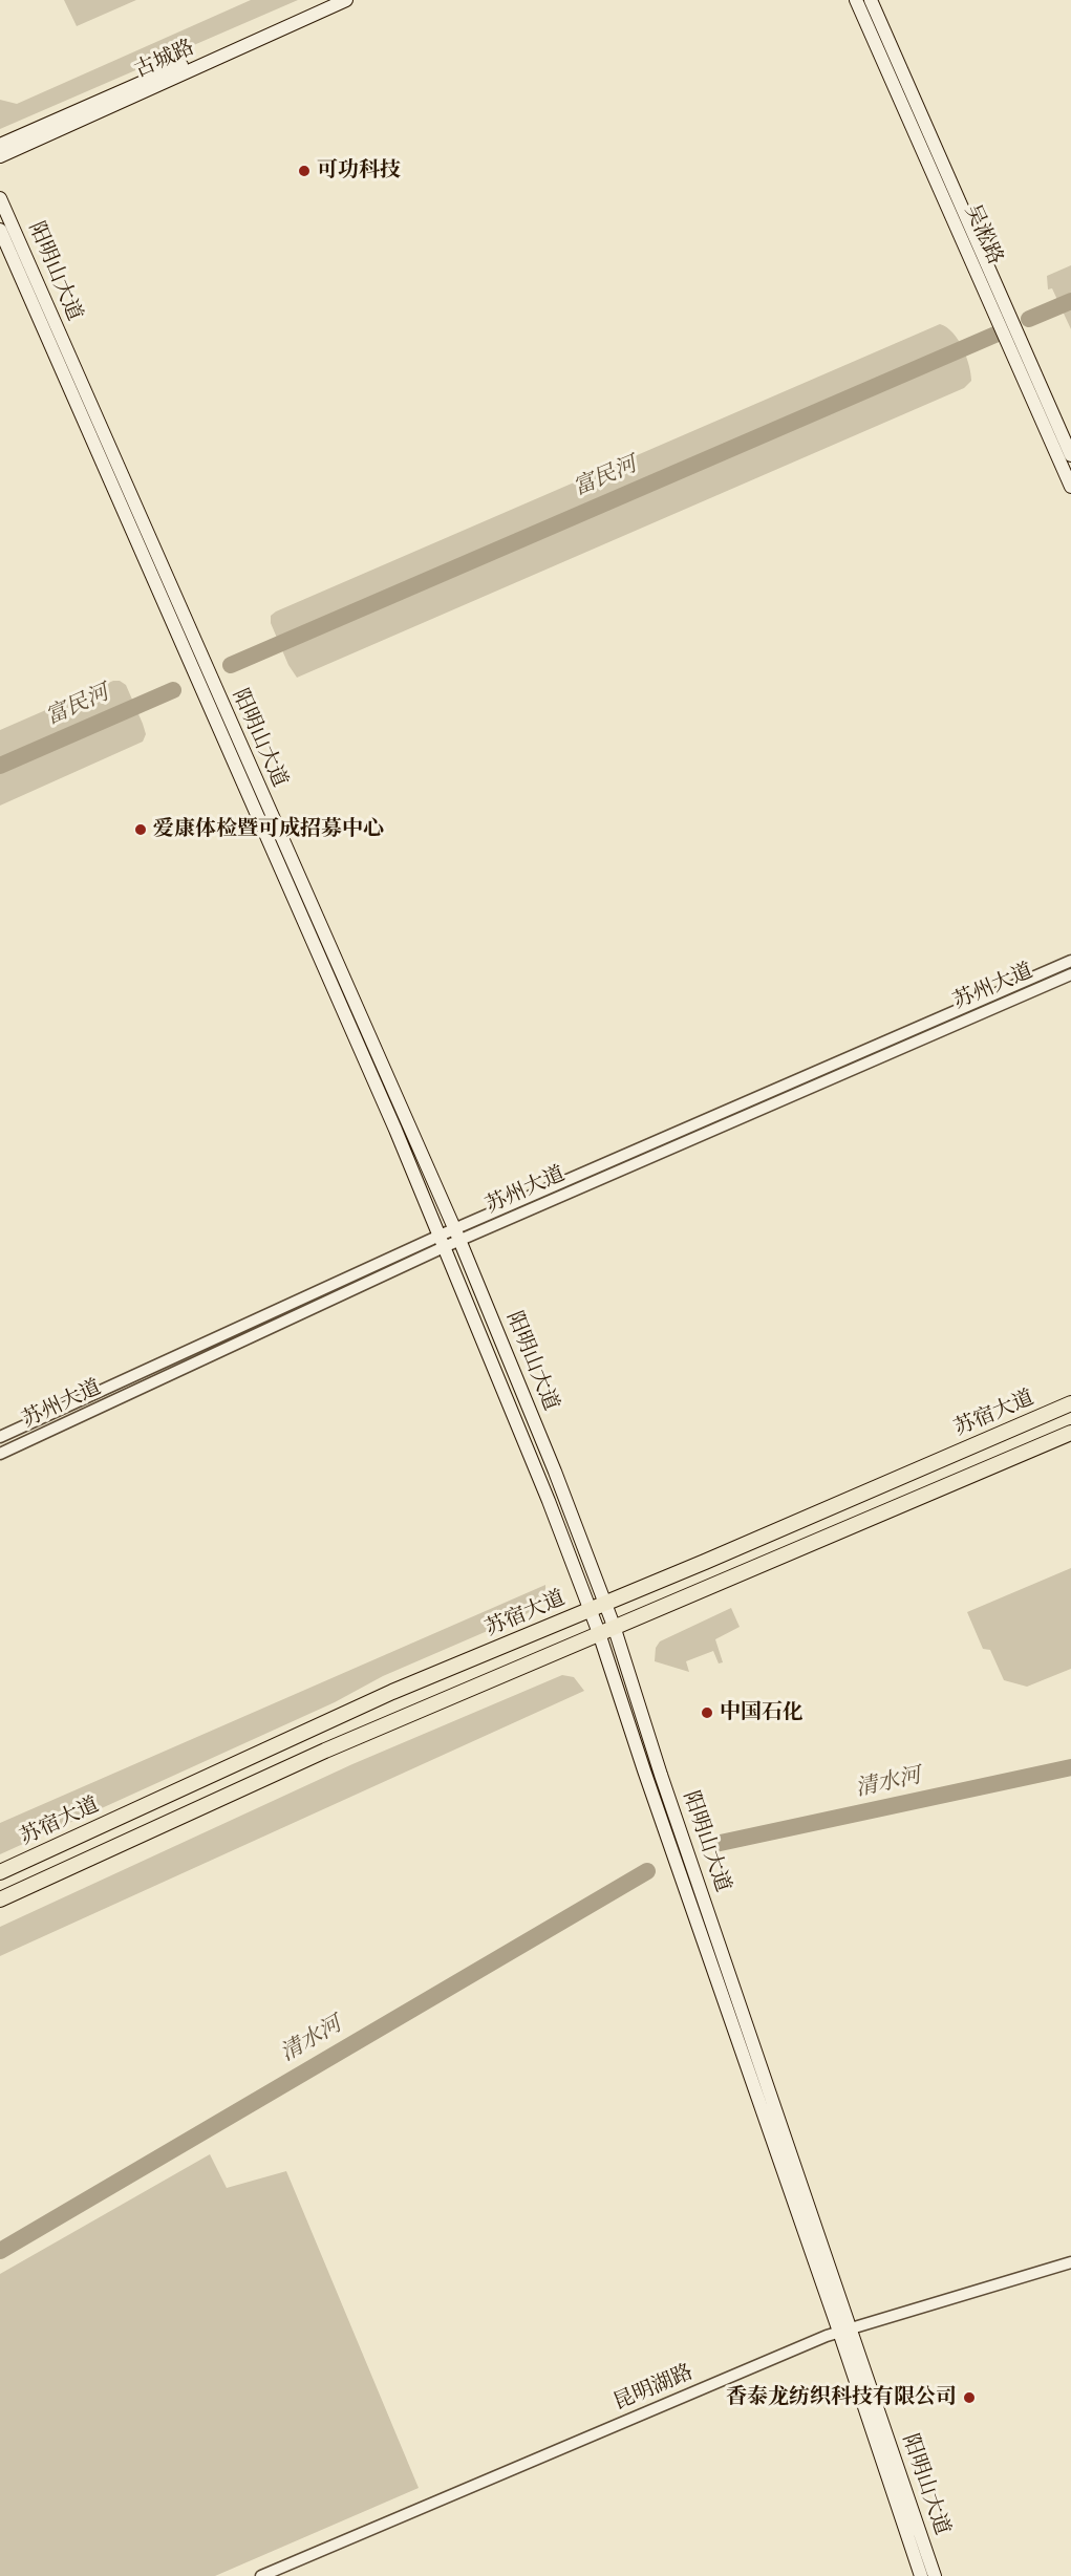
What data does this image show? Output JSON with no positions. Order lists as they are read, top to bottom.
{
  "streets": {
    "main road": [
      "古城路",
      "吴淞路",
      "阳明山大道",
      "苏宿大道"
    ],
    "street": ["苏州大道", "昆明湖路"]
  },
  "crossings": [
    ["阳明山大道", "苏州大道"],
    ["阳明山大道", "苏宿大道"],
    ["阳明山大道", "昆明湖路"]
  ],
  "water": ["富民河", "清水河"],
  "places": [
    "可功科技",
    "爱康体检暨可成招募中心",
    "中国石化",
    "香泰龙纺织科技有限公司"
  ]
}
